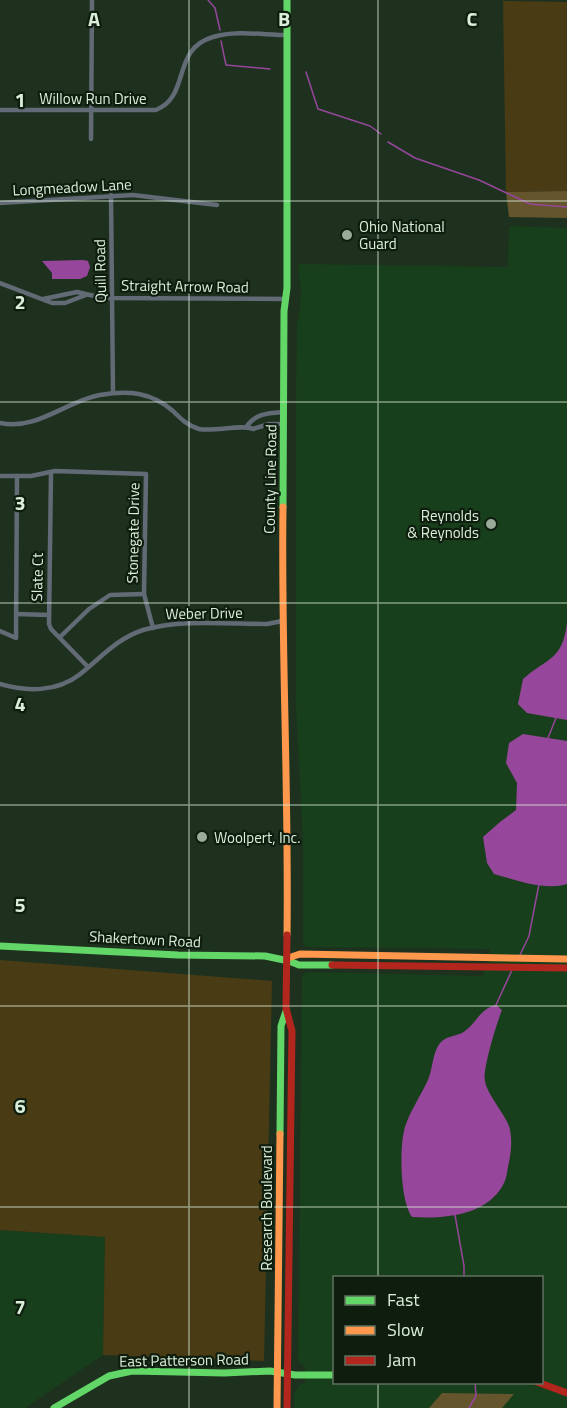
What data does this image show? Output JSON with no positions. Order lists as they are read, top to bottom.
{
  "streets": {
    "main road": [
      "County Line Road",
      "Shakertown Road",
      "Research Boulevard",
      "East Patterson Road"
    ],
    "street": [
      "Willow Run Drive",
      "Longmeadow Lane",
      "Quill Road",
      "Straight Arrow Road",
      "Stonegate Drive",
      "Slate Ct",
      "Weber Drive"
    ]
  },
  "crossings": [
    ["Willow Run Drive", "County Line Road"],
    ["Longmeadow Lane", "Quill Road"],
    ["Quill Road", "Straight Arrow Road"],
    ["Straight Arrow Road", "County Line Road"],
    ["County Line Road", "Weber Drive"],
    ["County Line Road", "Shakertown Road"],
    ["County Line Road", "Research Boulevard"],
    ["Stonegate Drive", "Slate Ct"],
    ["Stonegate Drive", "Weber Drive"],
    ["Slate Ct", "Weber Drive"],
    ["Shakertown Road", "Research Boulevard"],
    ["Research Boulevard", "East Patterson Road"]
  ],
  "places": ["Ohio National Guard", "Reynolds & Reynolds", "Woolpert, Inc."],
  "legend": ["Fast", "Slow", "Jam"],
  "grid": {
    "columns": ["A", "B", "C"],
    "rows": [
      "1",
      "2",
      "3",
      "4",
      "5",
      "6",
      "7"
    ]
  }
}
